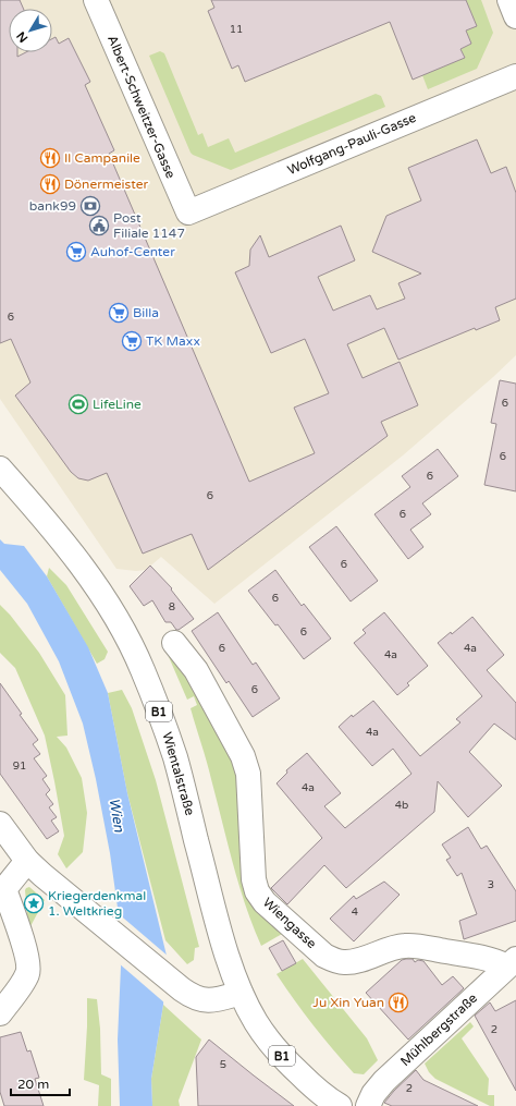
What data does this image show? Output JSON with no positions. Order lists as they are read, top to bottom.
{
  "streets": {
    "street": [
      "Albert-Schweitzer-Gasse",
      "Wolfgang-Pauli-Gasse",
      "B1",
      "Wientalstraße",
      "Wiengasse",
      "Mühlbergstraße"
    ]
  },
  "crossings": [
    ["Albert-Schweitzer-Gasse", "Wolfgang-Pauli-Gasse"],
    ["B1", "Wientalstraße"],
    ["Wiengasse", "Mühlbergstraße"]
  ],
  "water": ["Wien"],
  "places": {
    "restaurant": ["Il Campanile", "Dönermeister", "Ju Xin Yuan"],
    "bank": ["bank99"],
    "public building": ["Post Filiale 1147"],
    "supermarket": ["Auhof-Center", "Billa", "TK Maxx"],
    "sports": ["LifeLine"],
    "place": ["Kriegerdenkmal 1. Weltkrieg"]
  },
  "house_numbers": [
    "11",
    "6",
    "6",
    "6",
    "6",
    "6",
    "6",
    "6",
    "6",
    "8",
    "6",
    "6",
    "4a",
    "4a",
    "6",
    "4a",
    "91",
    "4a",
    "4b",
    "3",
    "4",
    "2",
    "5",
    "2"
  ],
  "scale_bar": "20 m",
  "north": "bottom left"
}
